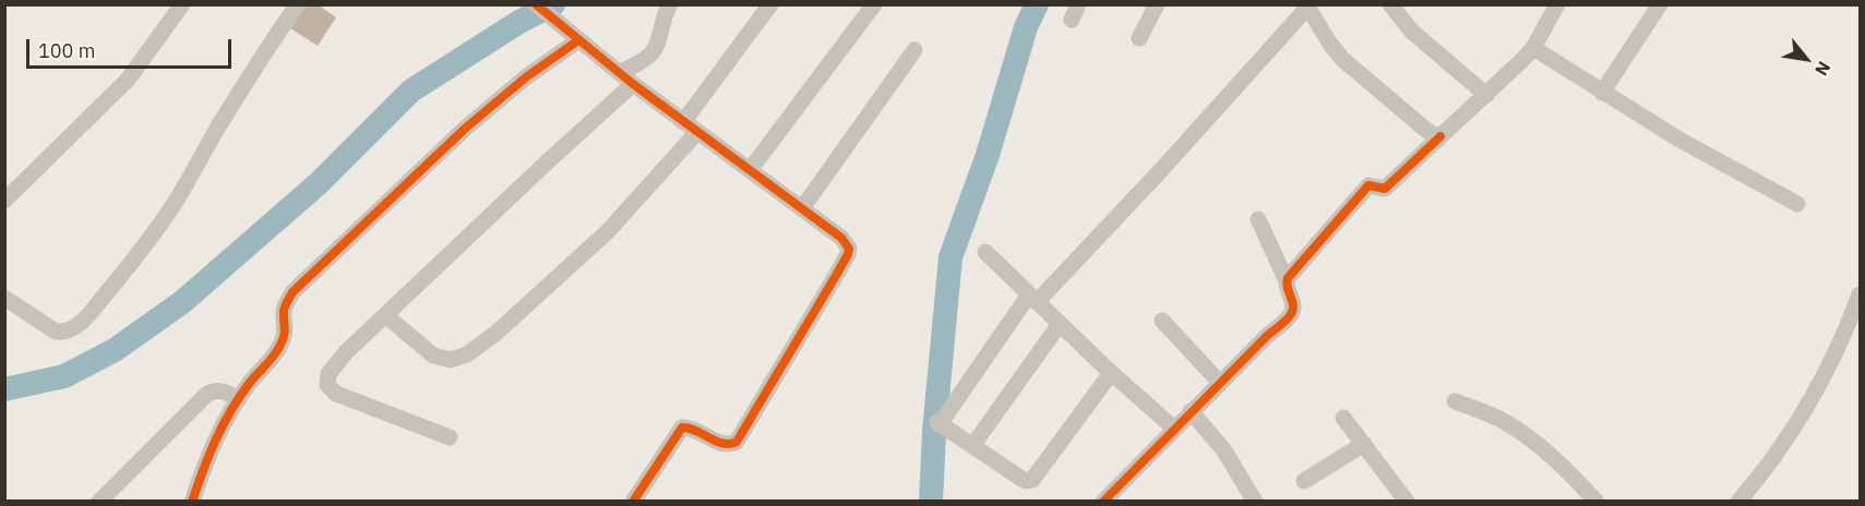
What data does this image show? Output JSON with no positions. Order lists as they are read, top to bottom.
{
  "scale_bar": "100 m",
  "north": "bottom right"
}
